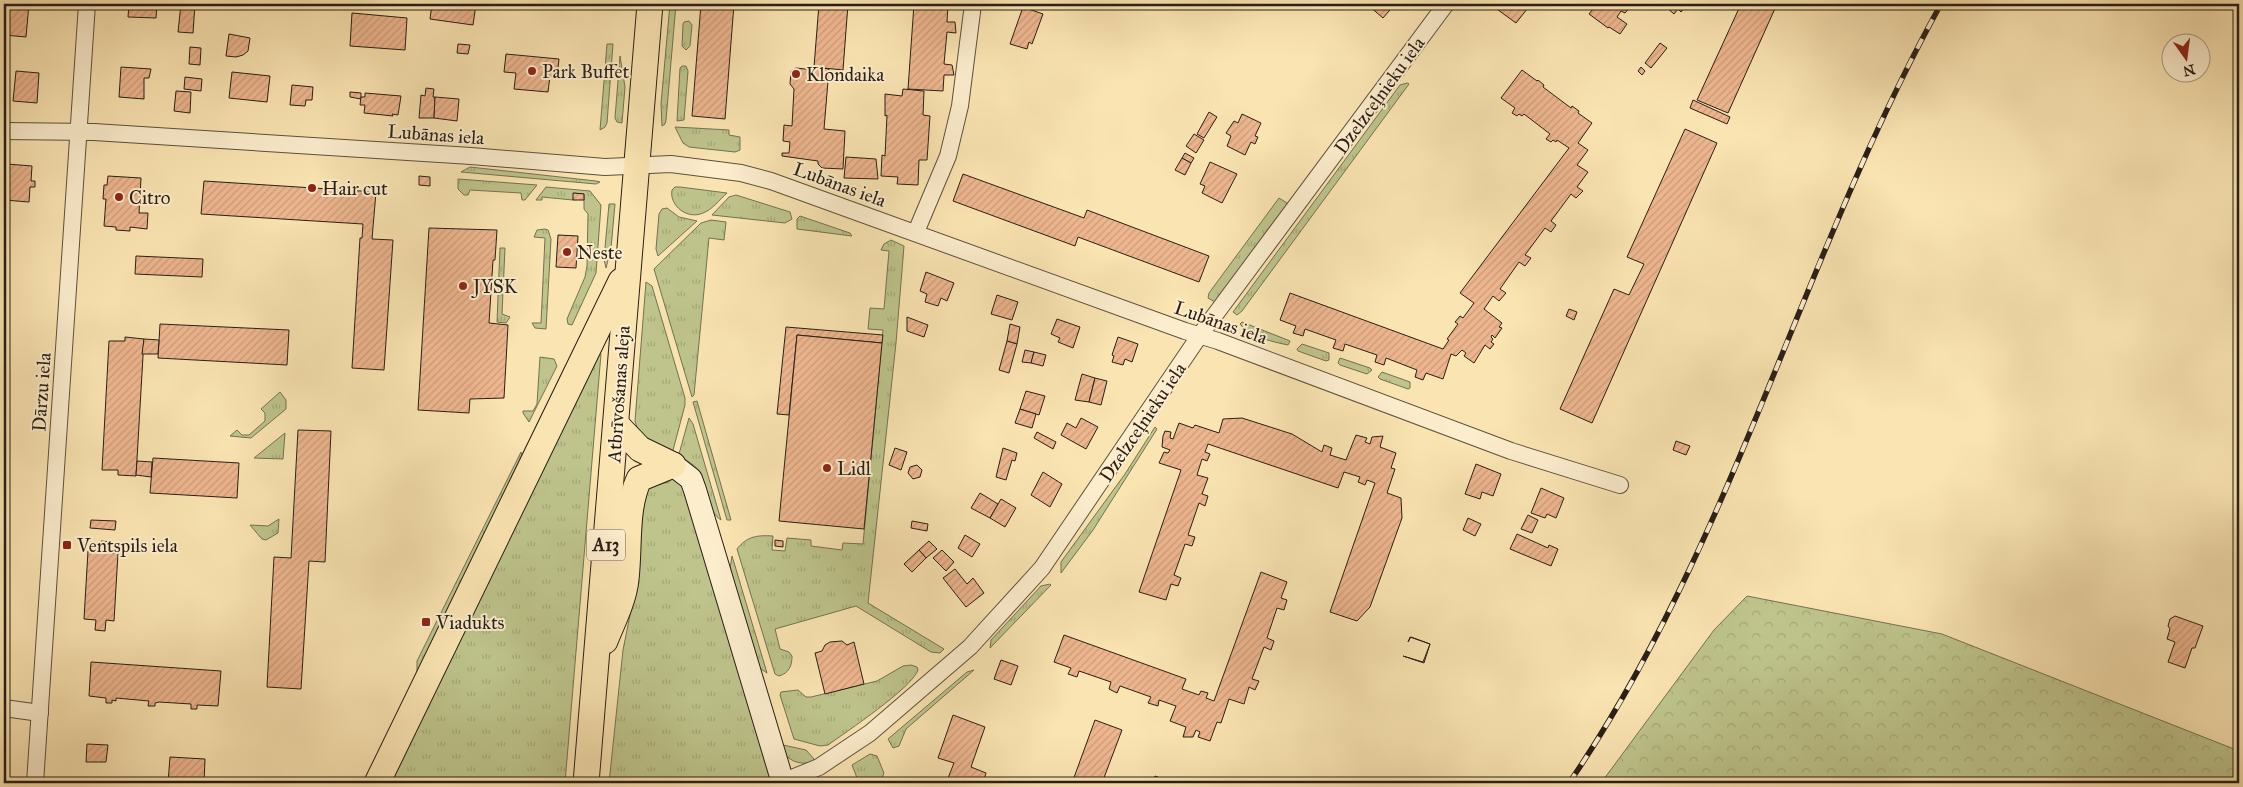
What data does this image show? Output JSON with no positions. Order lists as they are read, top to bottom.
{
  "streets": {
    "main road": ["Atbrīvošanas aleja", "A13"],
    "street": ["Dzelzceļnieku iela", "Lubānas iela", "Dārzu iela"]
  },
  "crossings": [
    ["Dzelzceļnieku iela", "Lubānas iela"],
    ["Lubānas iela", "Dārzu iela"],
    ["Lubānas iela", "Atbrīvošanas aleja"]
  ],
  "places": {
    "other": [
      "Park Buffet",
      "Klondaika",
      "Hair cut",
      "Citro",
      "Neste",
      "JYSK",
      "Lidl"
    ],
    "transit": ["Ventspils iela", "Viadukts"]
  },
  "north": "bottom"
}
